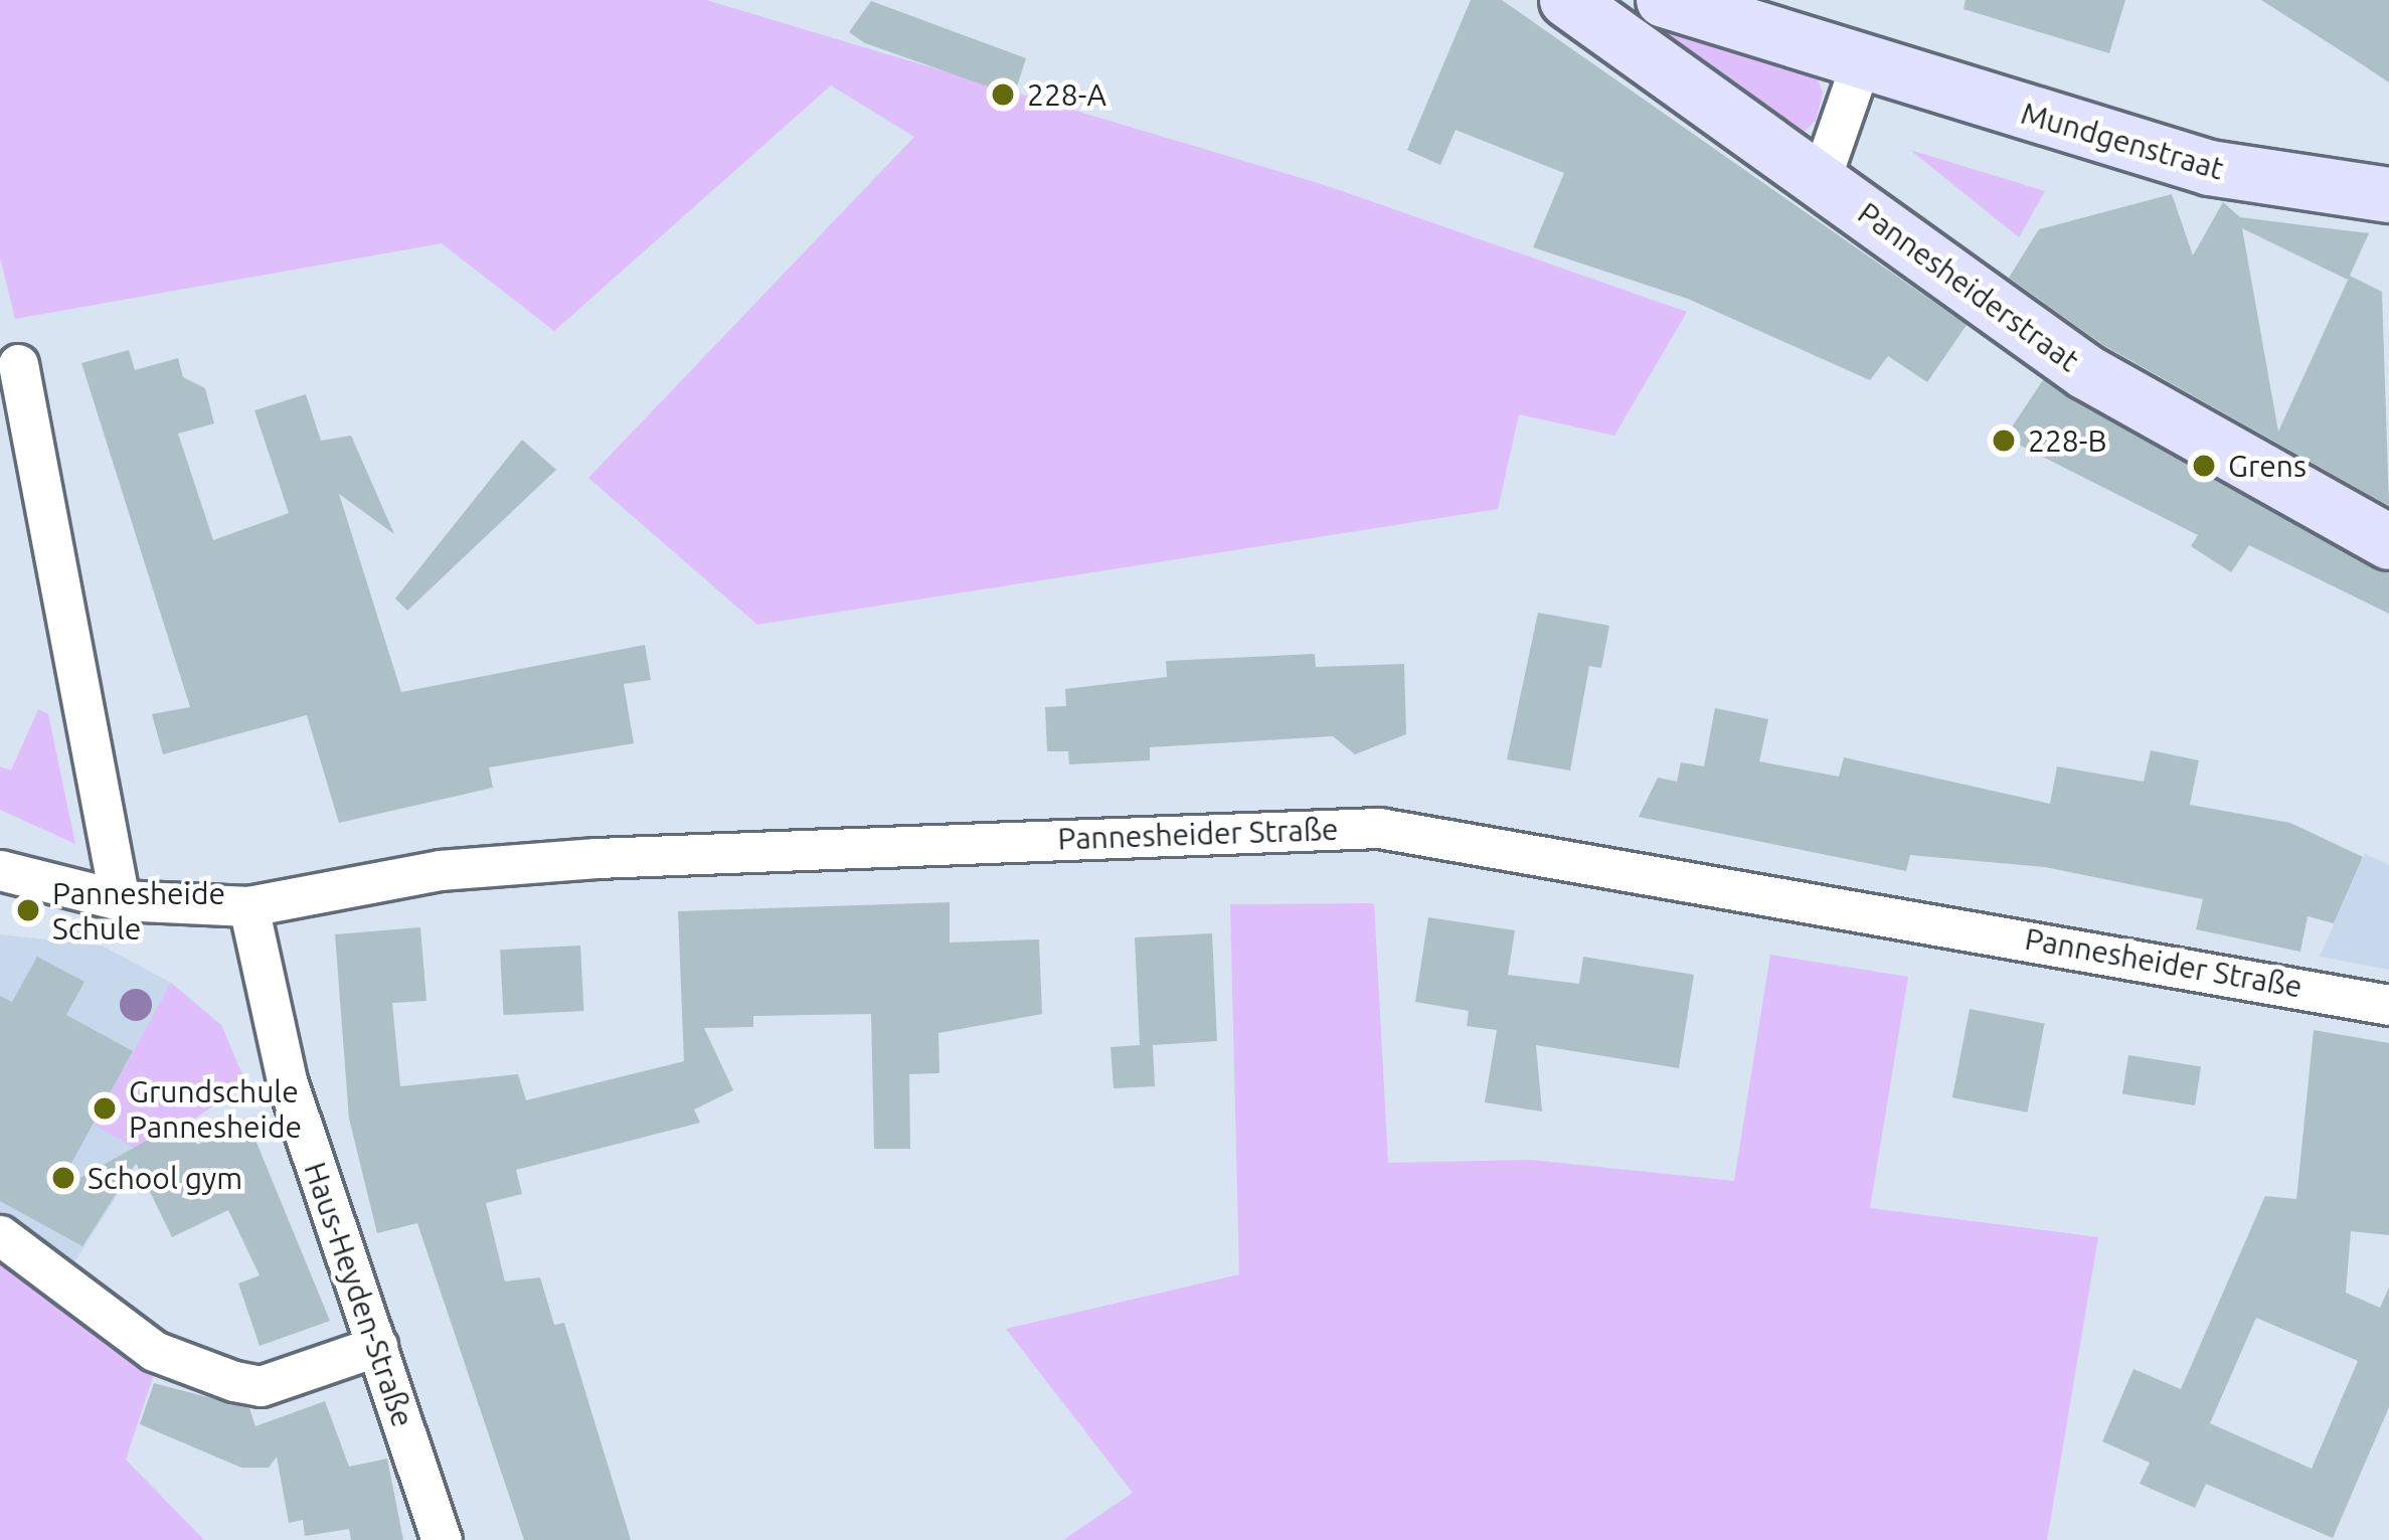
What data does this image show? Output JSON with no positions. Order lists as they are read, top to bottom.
{
  "streets": {
    "street": [
      "Mundgenstraat",
      "Pannesheiderstraat",
      "Pannesheider Straße",
      "Haus-Heyden-Straße"
    ]
  },
  "crossings": [
    ["Pannesheider Straße", "Haus-Heyden-Straße"]
  ],
  "places": [
    "228-A",
    "228-B",
    "Grens",
    "Pannesheide Schule",
    "Grundschule Pannesheide",
    "School gym"
  ]
}
